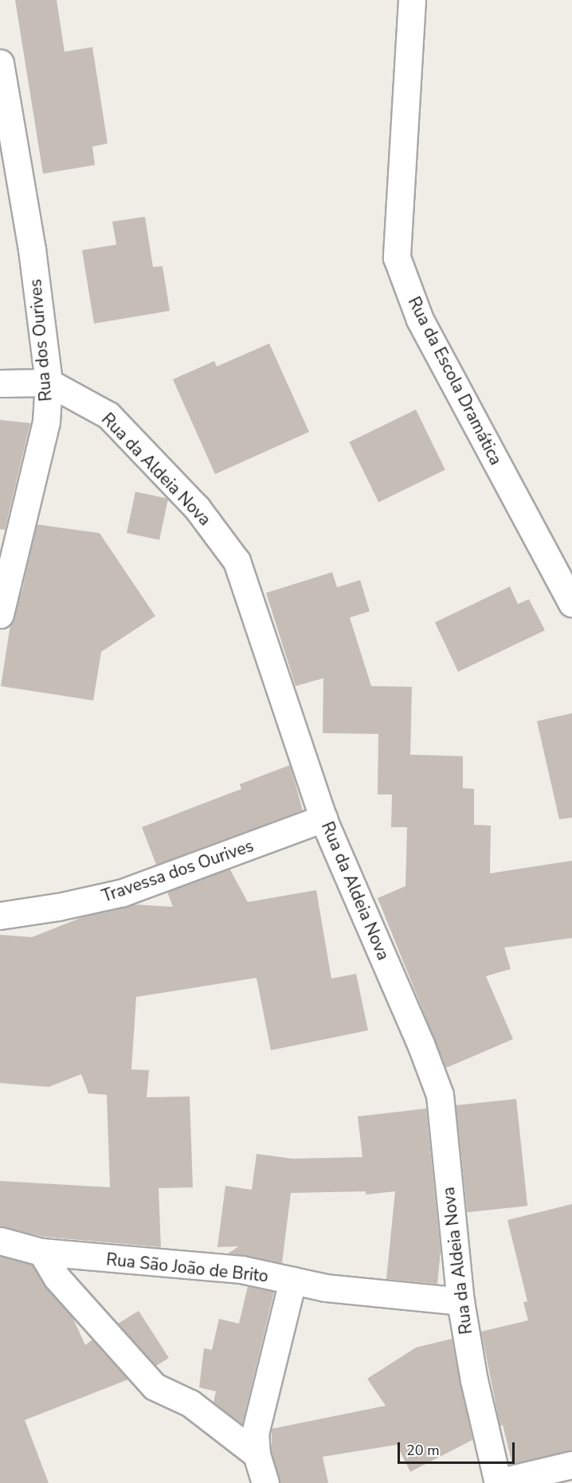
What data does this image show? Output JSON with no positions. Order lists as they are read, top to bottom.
{
  "streets": {
    "street": [
      "Rua dos Ourives",
      "Rua da Escola Dramática",
      "Rua da Aldeia Nova",
      "Travessa dos Ourives",
      "Rua São João de Brito"
    ]
  },
  "crossings": [
    ["Rua dos Ourives", "Rua da Aldeia Nova"],
    ["Rua da Aldeia Nova", "Travessa dos Ourives"],
    ["Rua da Aldeia Nova", "Rua São João de Brito"]
  ],
  "scale_bar": "20 m"
}
